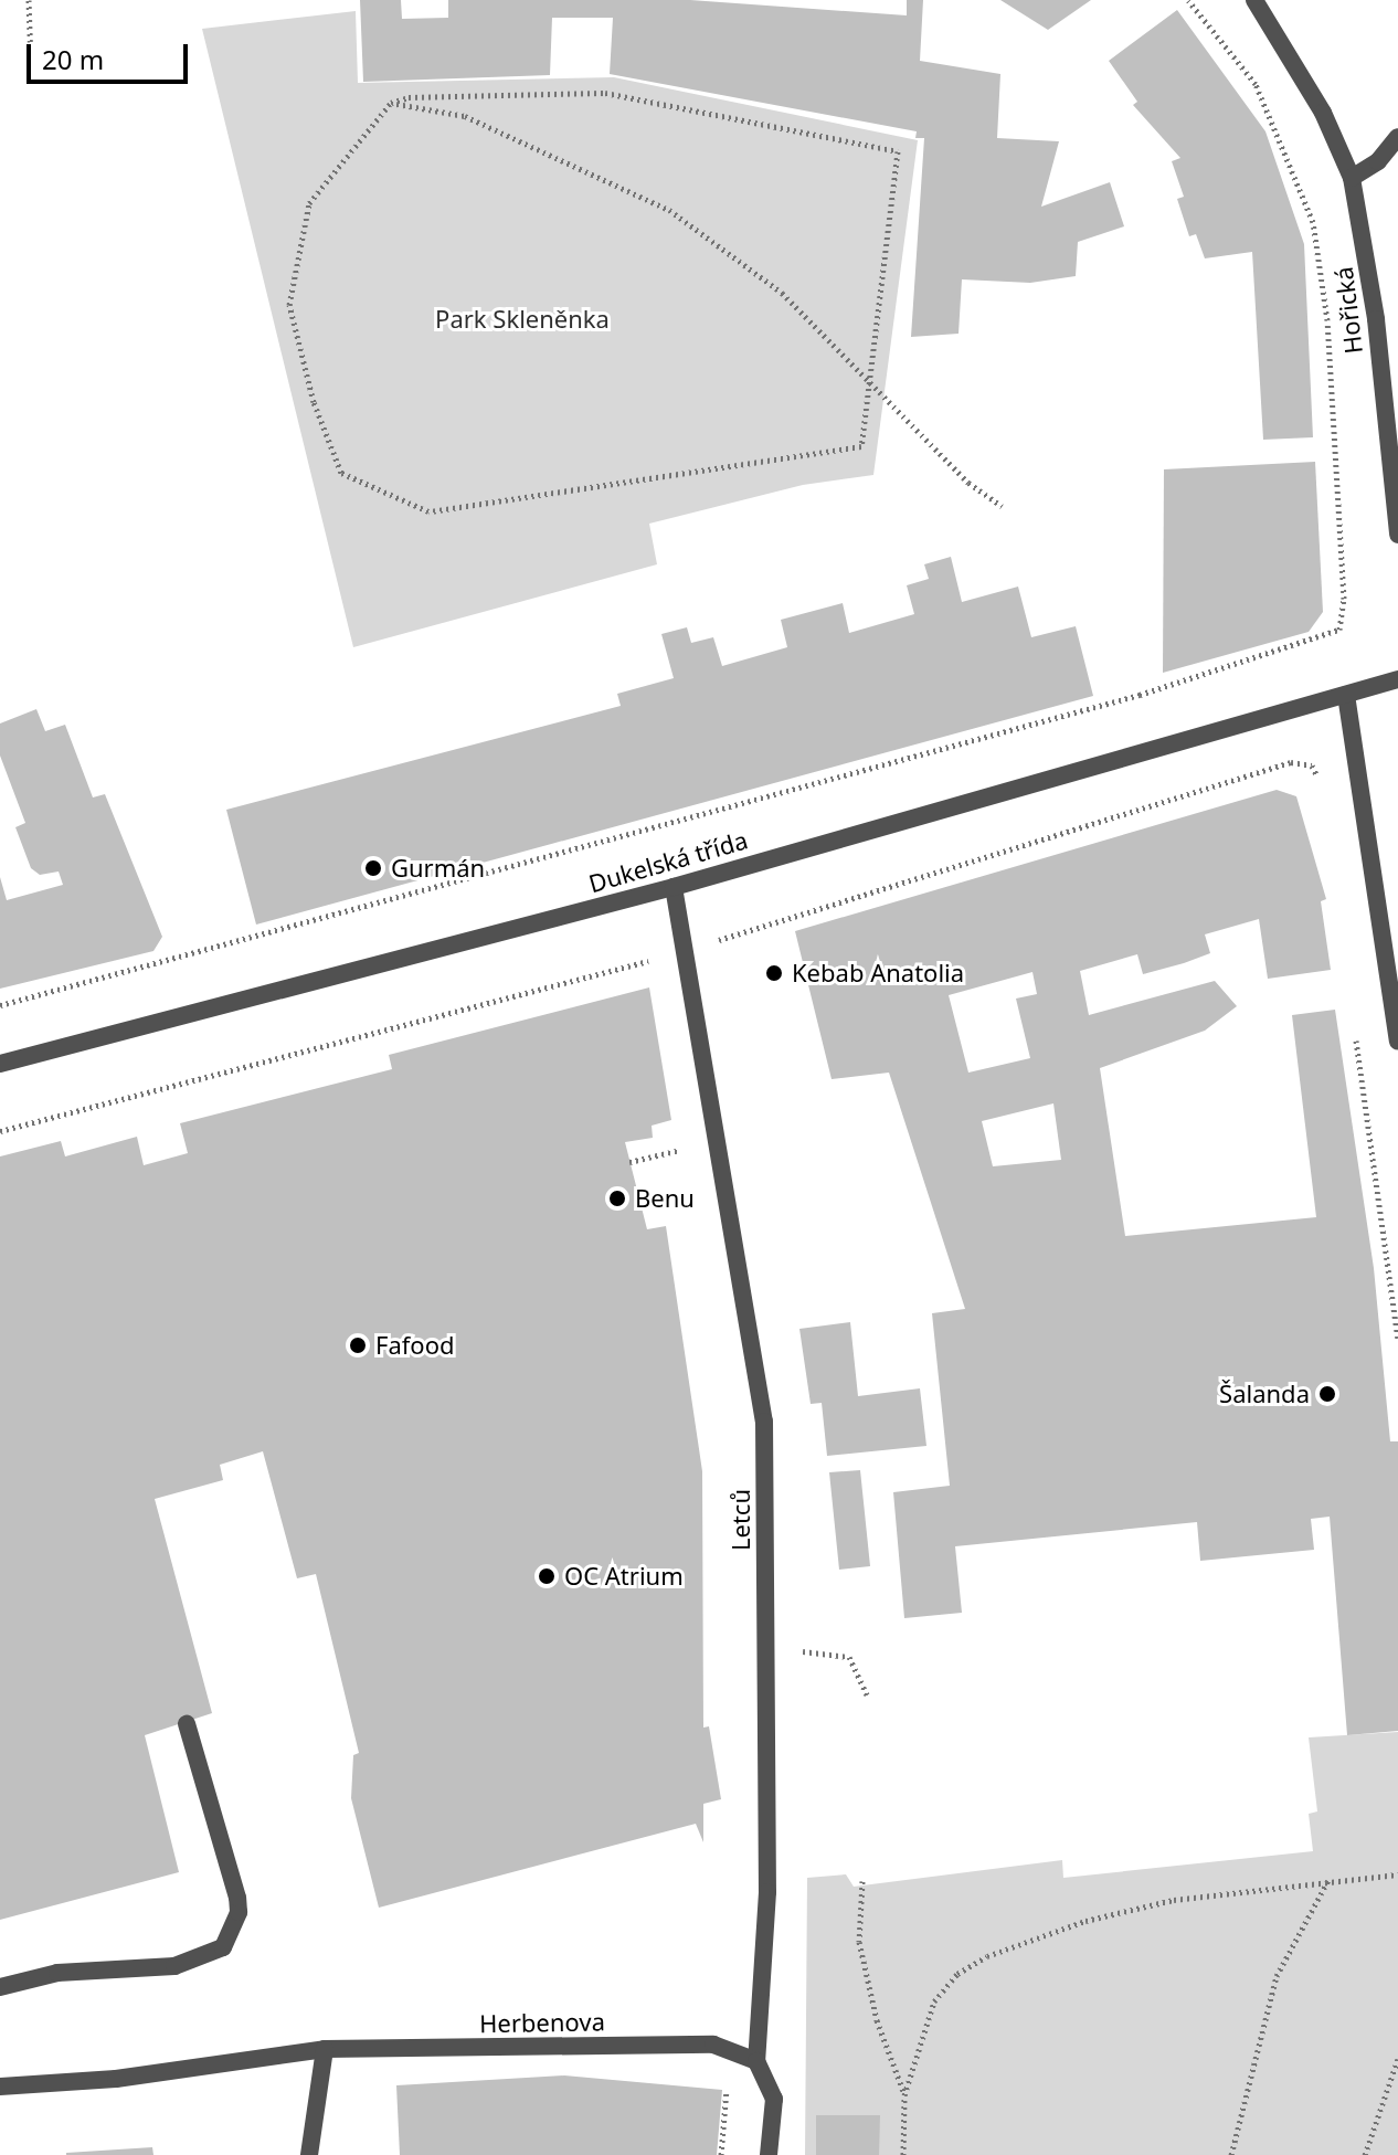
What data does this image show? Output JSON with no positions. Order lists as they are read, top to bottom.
{
  "streets": {
    "street": [
      "Hořická",
      "Dukelská třída",
      "Letců",
      "Herbenova"
    ]
  },
  "crossings": [
    ["Dukelská třída", "Letců"],
    ["Letců", "Herbenova"]
  ],
  "parks": ["Park Skleněnka"],
  "places": [
    "Gurmán",
    "Kebab Anatolia",
    "Benu",
    "Fafood",
    "Šalanda",
    "OC Atrium"
  ],
  "scale_bar": "20 m"
}
